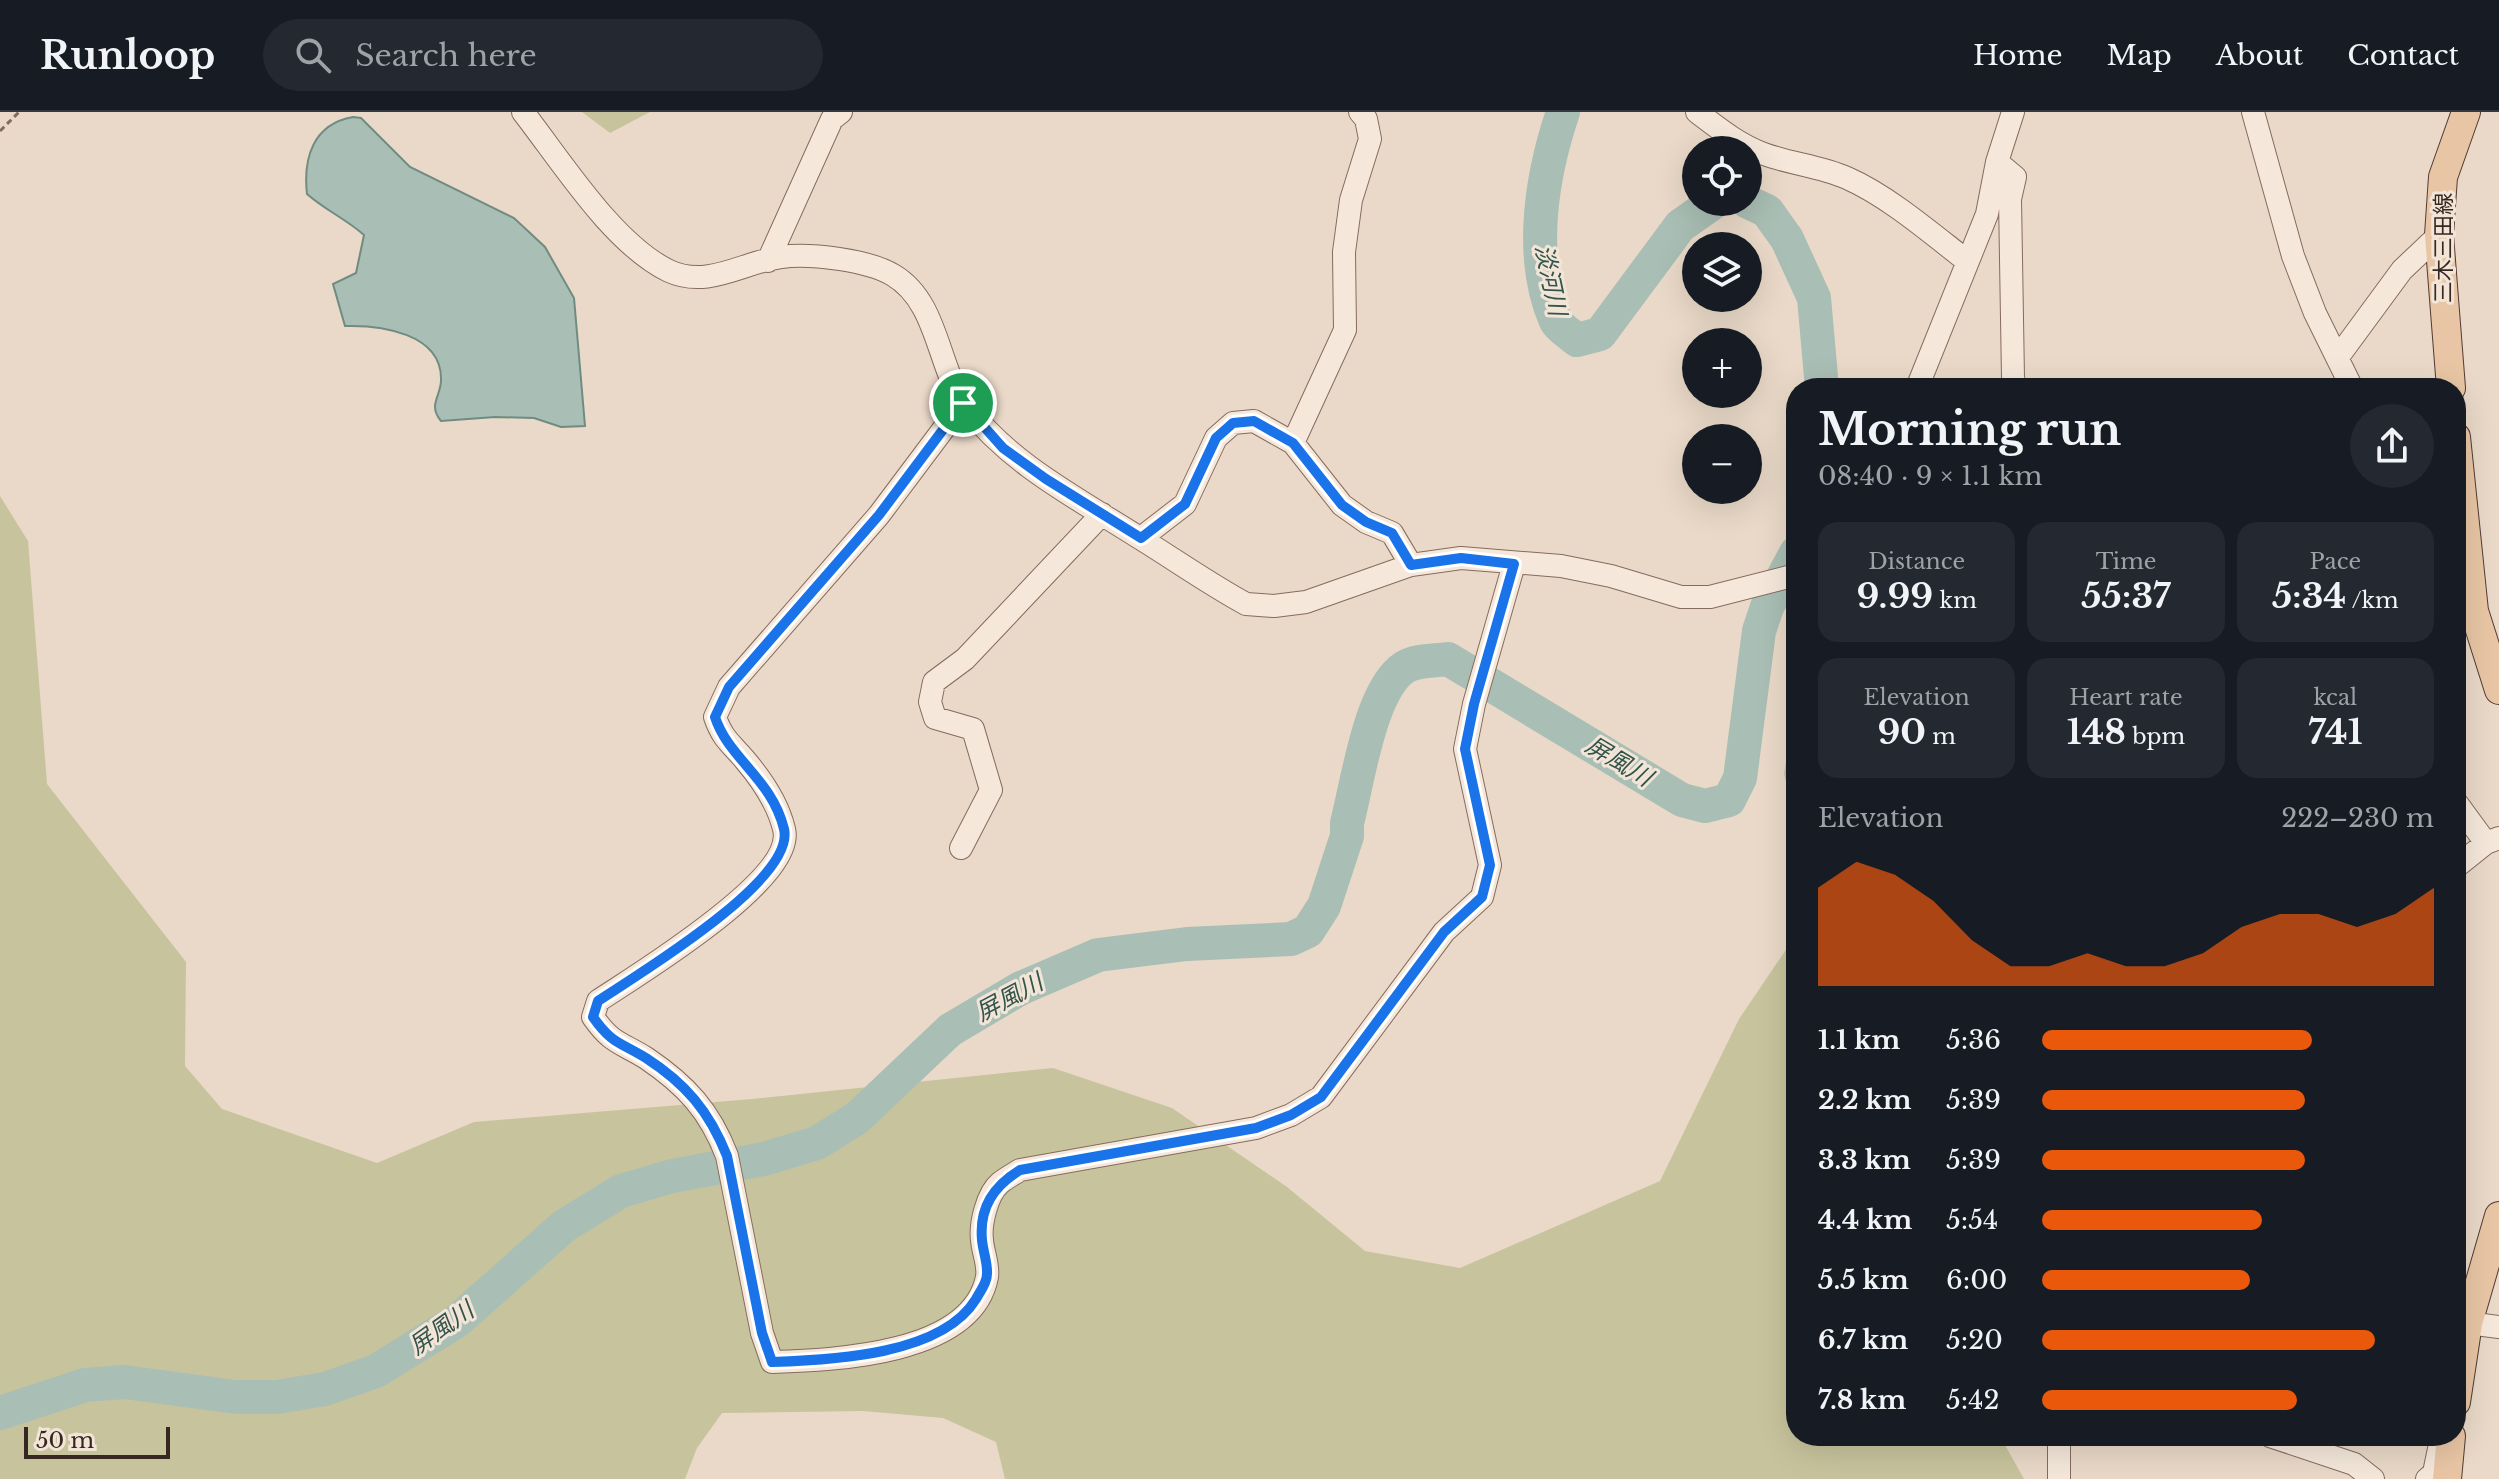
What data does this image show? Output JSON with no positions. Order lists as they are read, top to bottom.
{
  "streets": {
    "main road": ["三木三田線"]
  },
  "water": ["淡河川", "屏風川"],
  "scale_bar": "50 m",
  "page": {
    "header": "Runloop",
    "search": "Search here",
    "nav": [
      "Home",
      "Map",
      "About",
      "Contact"
    ],
    "map_buttons": ["+", "−"],
    "heading": ["Morning run", "08:40 · 9 × 1.1 km"],
    "stats": [
      ["Distance", "9.99 km"],
      ["Time", "55:37"],
      ["Pace", "5:34 /km"],
      ["Elevation", "90 m"],
      ["Heart rate", "148 bpm"],
      ["kcal", "741"]
    ],
    "chart": ["Elevation", "222–230 m"],
    "list": [
      {
        "name": "1.1 km",
        "note": "5:36"
      },
      {
        "name": "2.2 km",
        "note": "5:39"
      },
      {
        "name": "3.3 km",
        "note": "5:39"
      },
      {
        "name": "4.4 km",
        "note": "5:54"
      },
      {
        "name": "5.5 km",
        "note": "6:00"
      },
      {
        "name": "6.7 km",
        "note": "5:20"
      },
      {
        "name": "7.8 km",
        "note": "5:42"
      }
    ],
    "scale": "50 m"
  }
}
